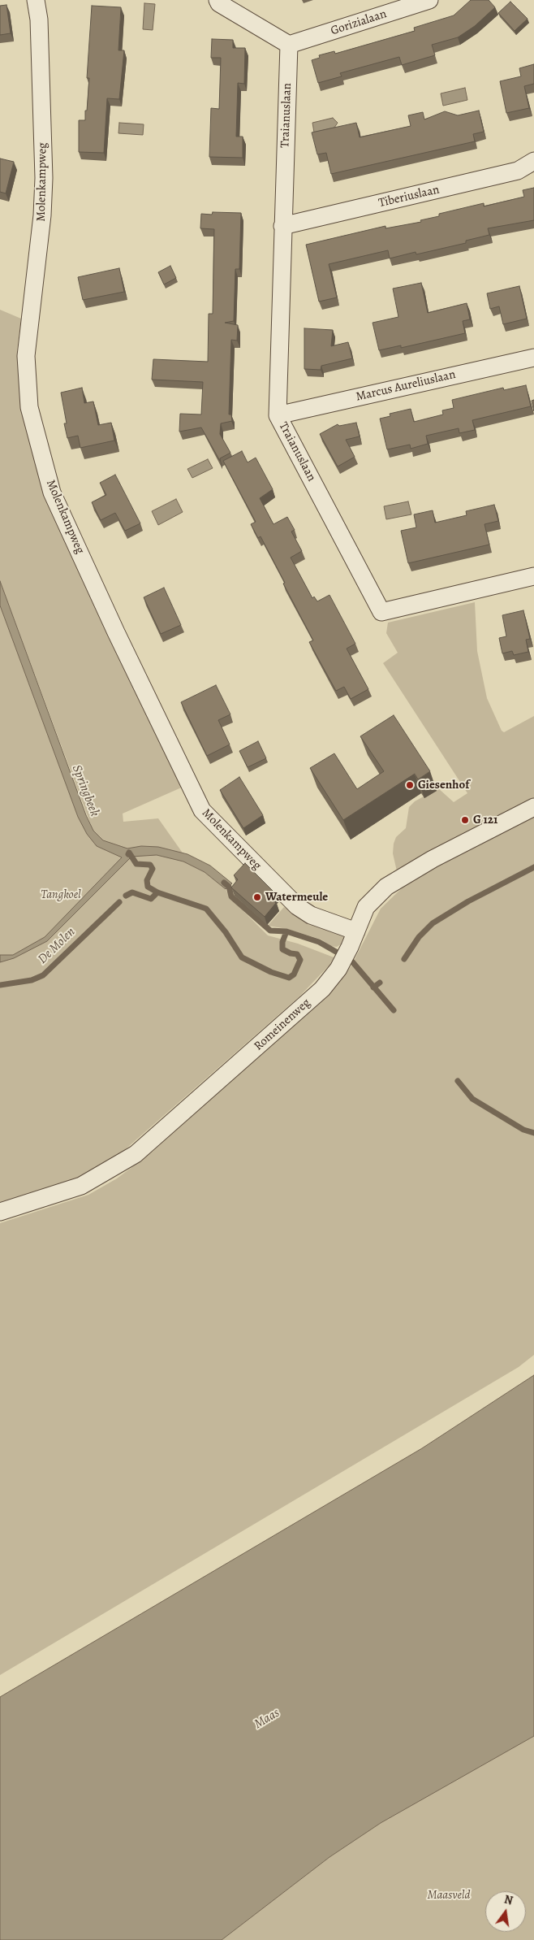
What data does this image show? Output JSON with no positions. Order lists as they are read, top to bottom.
{
  "streets": {
    "street": [
      "Gorizialaan",
      "Traianuslaan",
      "Molenkampweg",
      "Tiberiuslaan",
      "Marcus Aureliuslaan",
      "Romeinenweg"
    ]
  },
  "crossings": [
    ["Gorizialaan", "Traianuslaan"],
    ["Traianuslaan", "Tiberiuslaan"],
    ["Traianuslaan", "Marcus Aureliuslaan"],
    ["Molenkampweg", "Romeinenweg"]
  ],
  "water": ["Springbeek", "De Molen", "Maas"],
  "parks": ["Tangkoel", "Maasveld"],
  "places": ["Giesenhof", "G 121", "Watermeule"],
  "north": "top"
}
